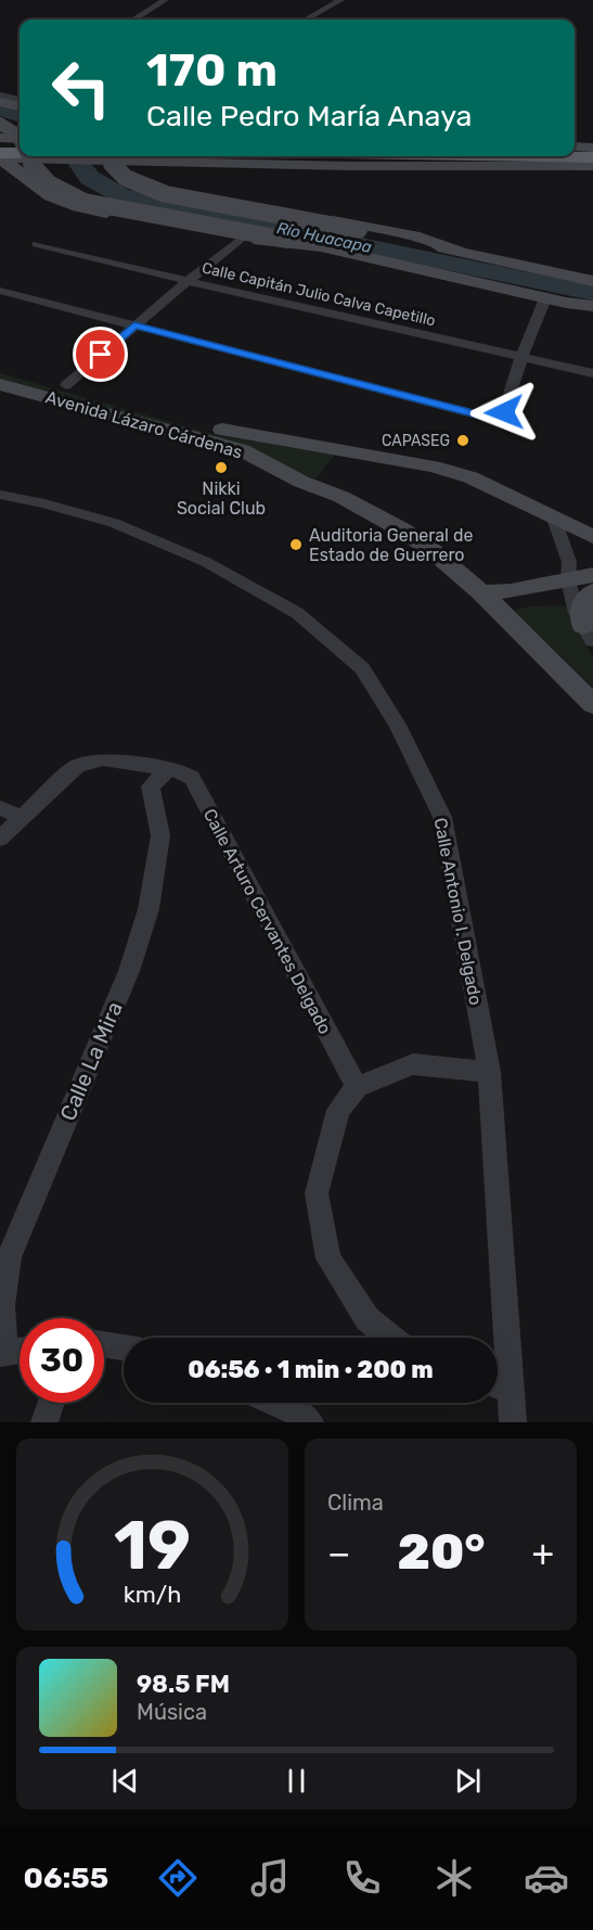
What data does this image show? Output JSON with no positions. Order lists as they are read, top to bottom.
{
  "streets": {
    "main road": ["Avenida Lázaro Cárdenas"],
    "street": [
      "Calle Capitán Julio Calva Capetillo",
      "Calle Antonio I. Delgado",
      "Calle Arturo Cervantes Delgado",
      "Calle La Mira"
    ]
  },
  "crossings": [
    ["Calle Arturo Cervantes Delgado", "Calle La Mira"]
  ],
  "water": ["Río Huacapa"],
  "places": ["CAPASEG", "Nikki Social Club", "Auditoria General de Estado de Guerrero"],
  "page": {
    "turn": ["170 m", "Calle Pedro María Anaya"],
    "limit": "30",
    "trip": "06:56 · 1 min · 200 m",
    "tile": "Clima",
    "heat": ["−", "20°", "+"],
    "song": ["98.5 FM", "Música"],
    "tabs": "06:55",
    "gauge": ["19", "km/h"]
  }
}
